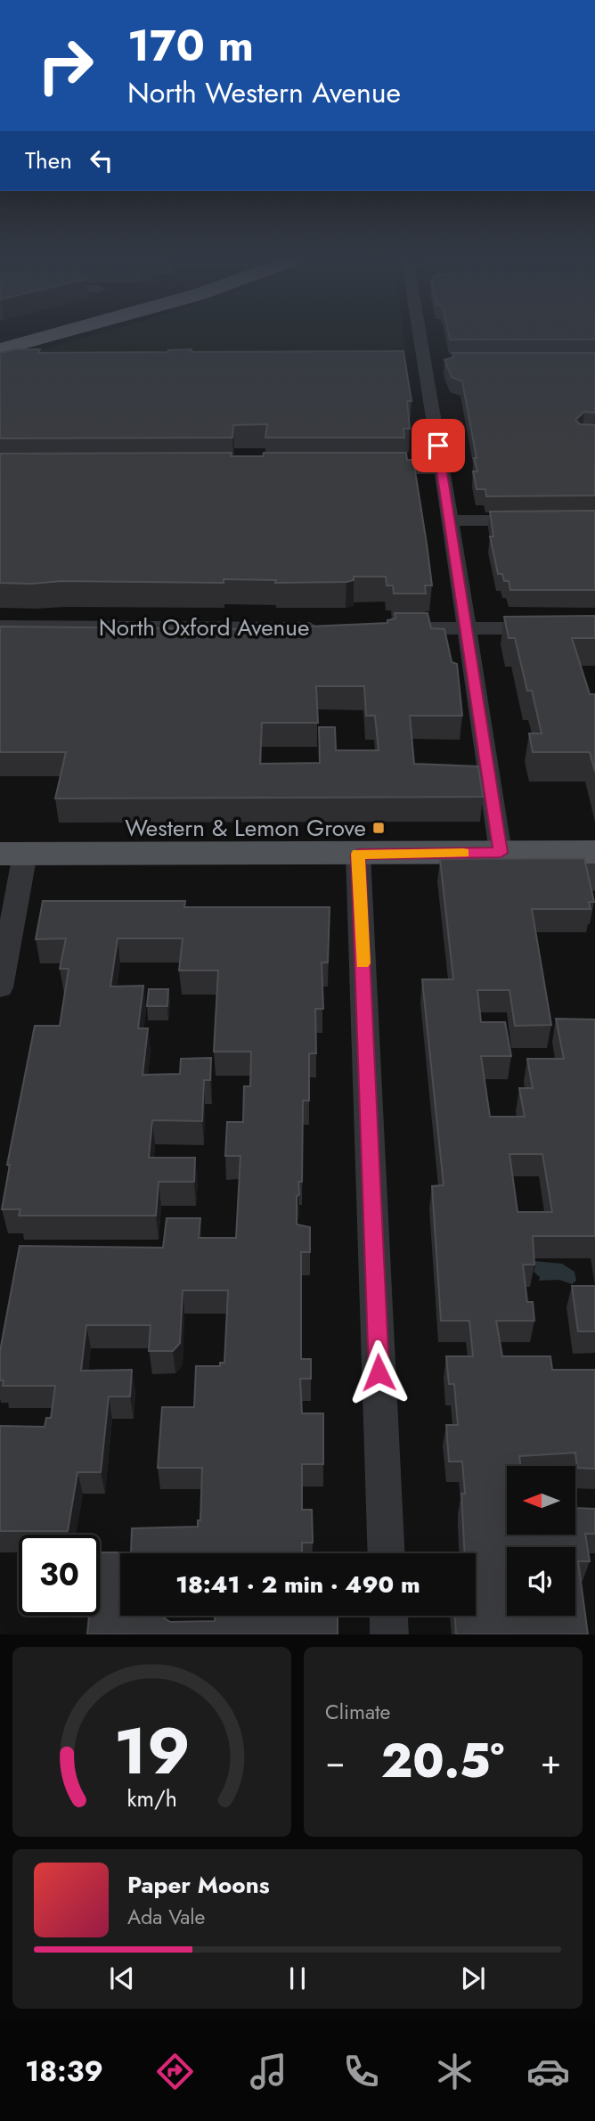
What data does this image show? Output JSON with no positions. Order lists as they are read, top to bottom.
{
  "streets": {
    "street": ["North Oxford Avenue"]
  },
  "places": {
    "transit": ["Western & Lemon Grove"]
  },
  "north": "left",
  "page": {
    "turn": ["170 m", "North Western Avenue"],
    "then": "Then",
    "limit": "30",
    "trip": "18:41 · 2 min · 490 m",
    "tile": "Climate",
    "heat": ["−", "20.5°", "+"],
    "song": ["Paper Moons", "Ada Vale"],
    "tabs": "18:39",
    "gauge": ["19", "km/h"]
  }
}
